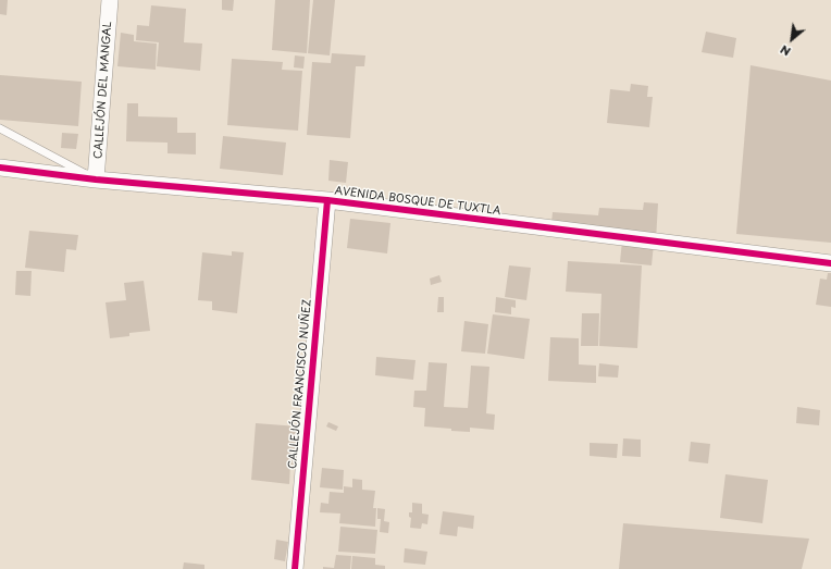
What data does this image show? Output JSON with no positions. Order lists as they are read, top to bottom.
{
  "streets": {
    "street": ["CALLEJÓN DEL MANGAL", "AVENIDA BOSQUE DE TUXTLA", "CALLEJÓN FRANCISCO NUÑEZ"]
  },
  "crossings": [
    ["CALLEJÓN DEL MANGAL", "AVENIDA BOSQUE DE TUXTLA"],
    ["AVENIDA BOSQUE DE TUXTLA", "CALLEJÓN FRANCISCO NUÑEZ"]
  ],
  "north": "bottom left"
}
